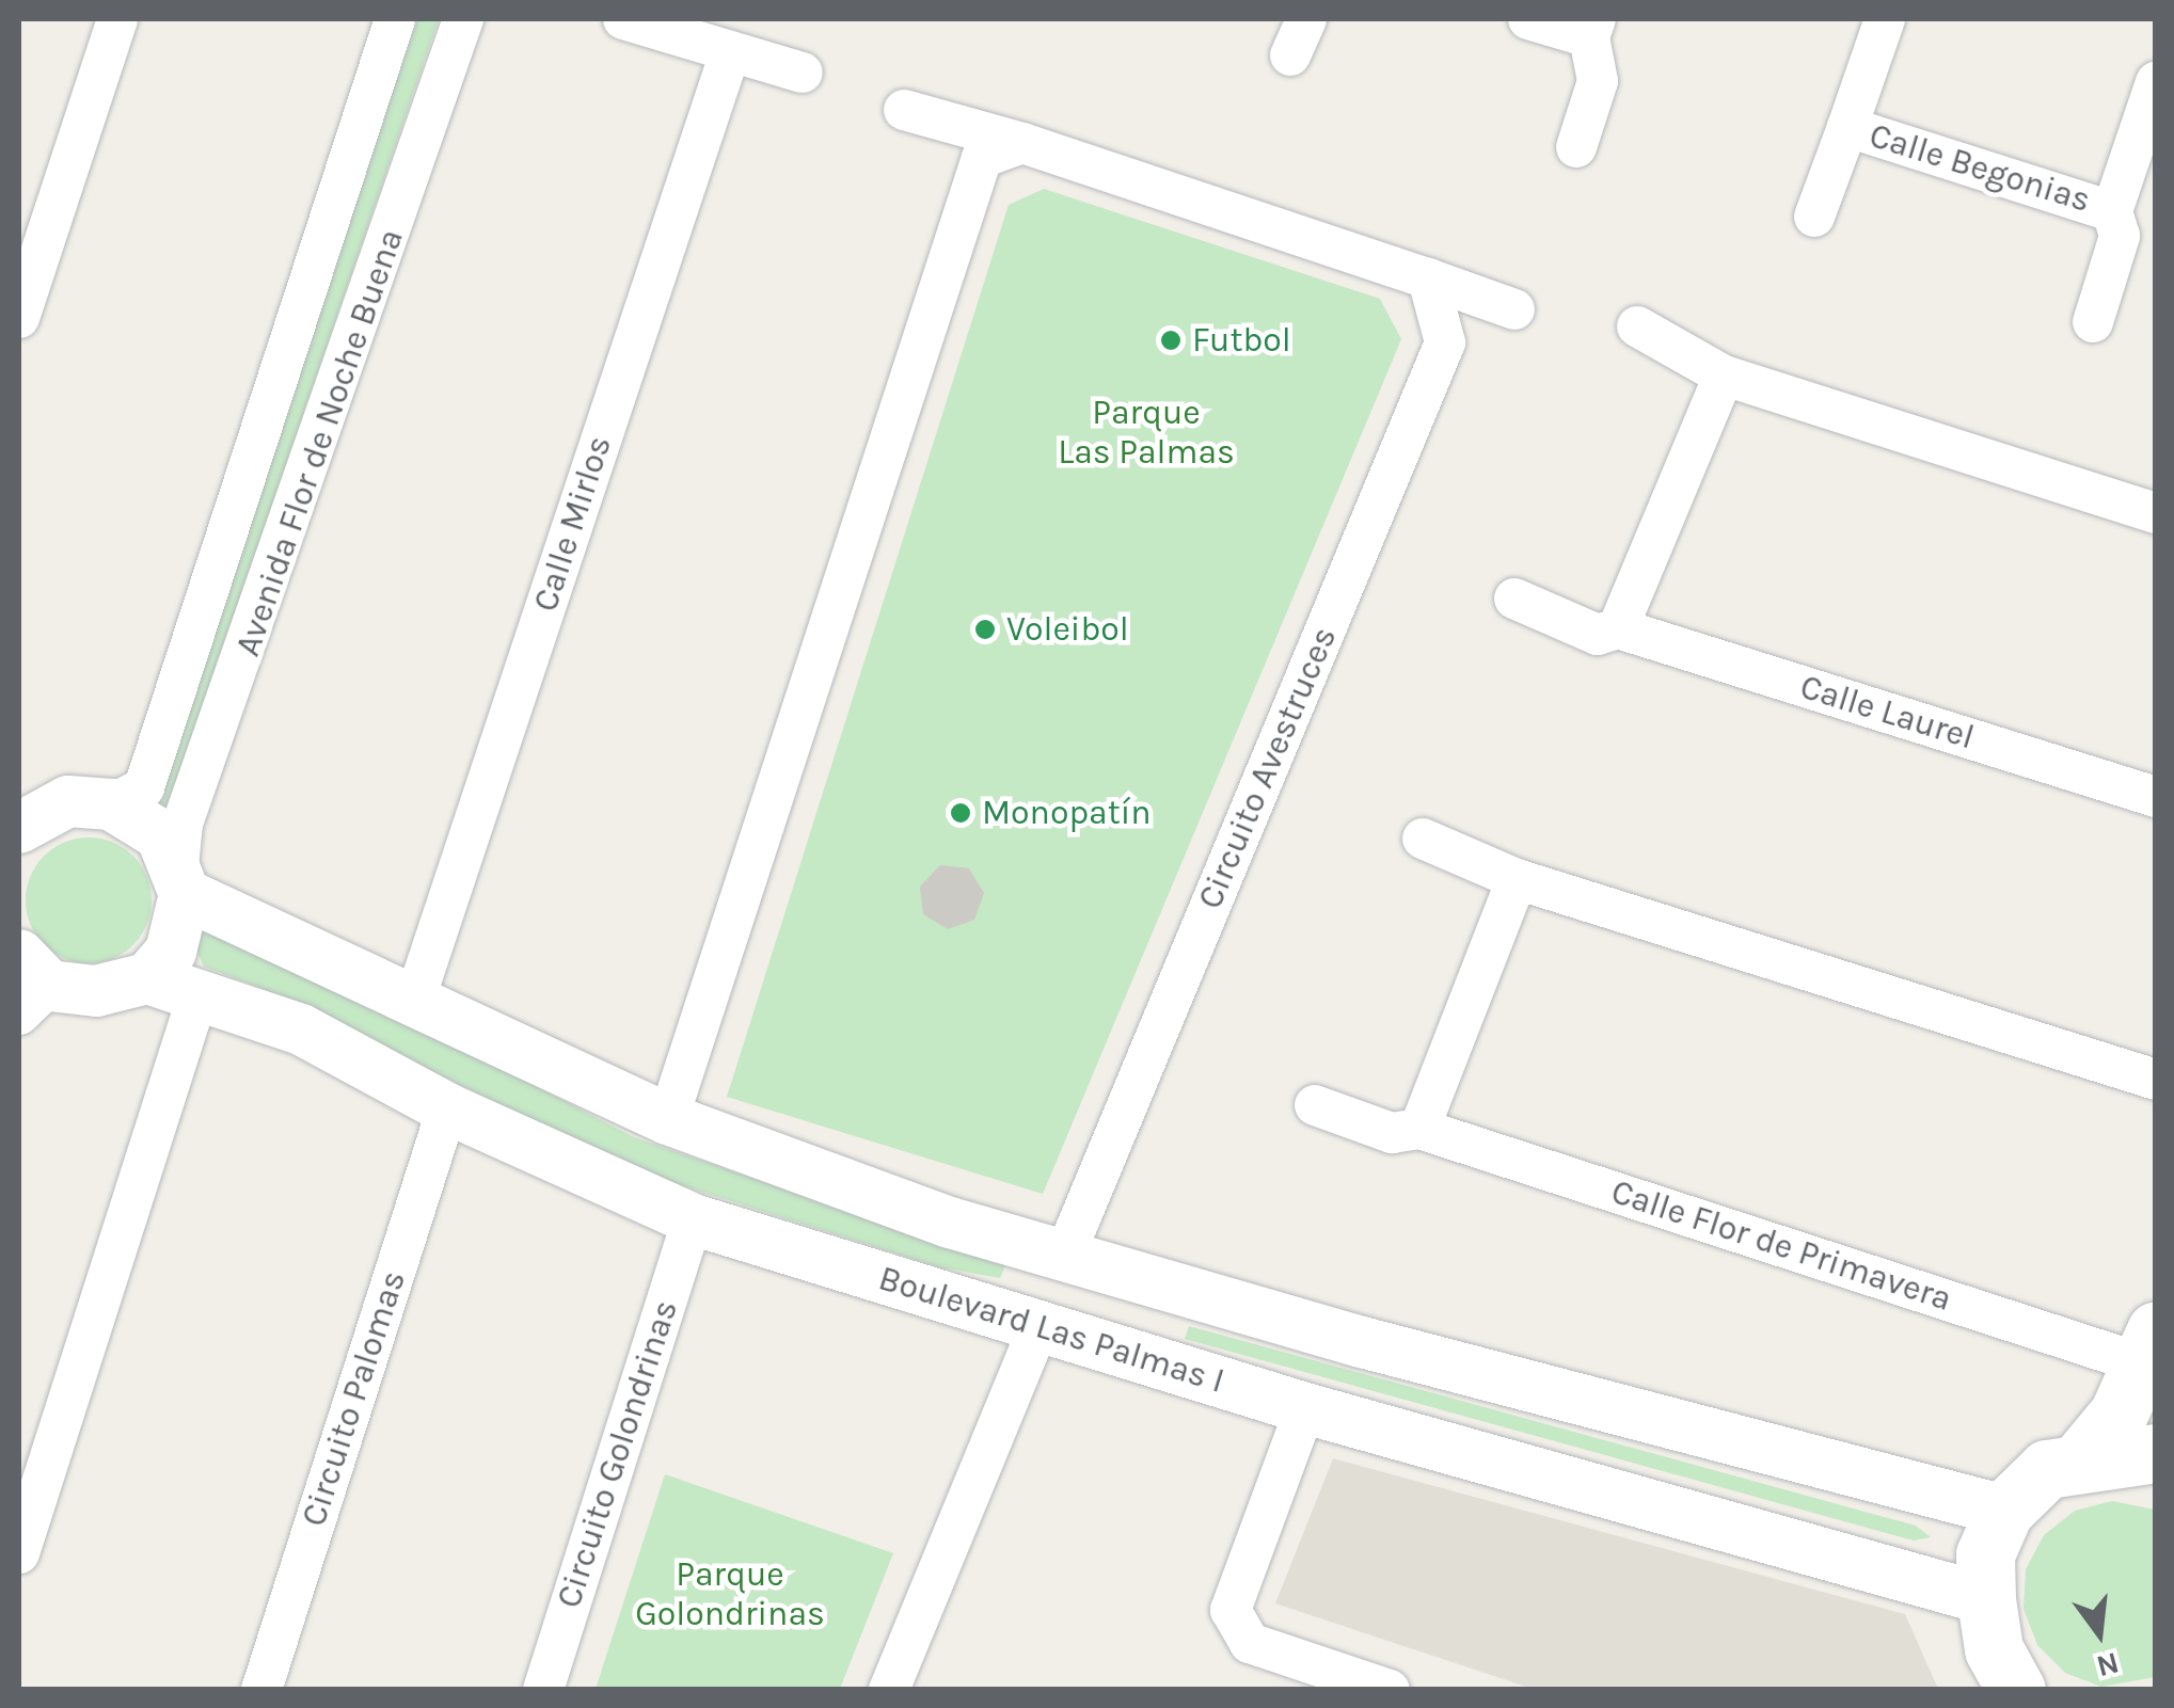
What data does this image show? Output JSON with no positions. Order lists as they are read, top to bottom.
{
  "streets": {
    "street": [
      "Calle Begonias",
      "Avenida Flor de Noche Buena",
      "Calle Mirlos",
      "Calle Laurel",
      "Circuito Avestruces",
      "Calle Flor de Primavera",
      "Boulevard Las Palmas I",
      "Circuito Palomas",
      "Circuito Golondrinas"
    ]
  },
  "crossings": [
    ["Boulevard Las Palmas I", "Circuito Palomas"],
    ["Boulevard Las Palmas I", "Circuito Golondrinas"]
  ],
  "parks": ["Parque Las Palmas", "Parque Golondrinas"],
  "places": ["Futbol", "Voleibol", "Monopatín"],
  "north": "bottom"
}
